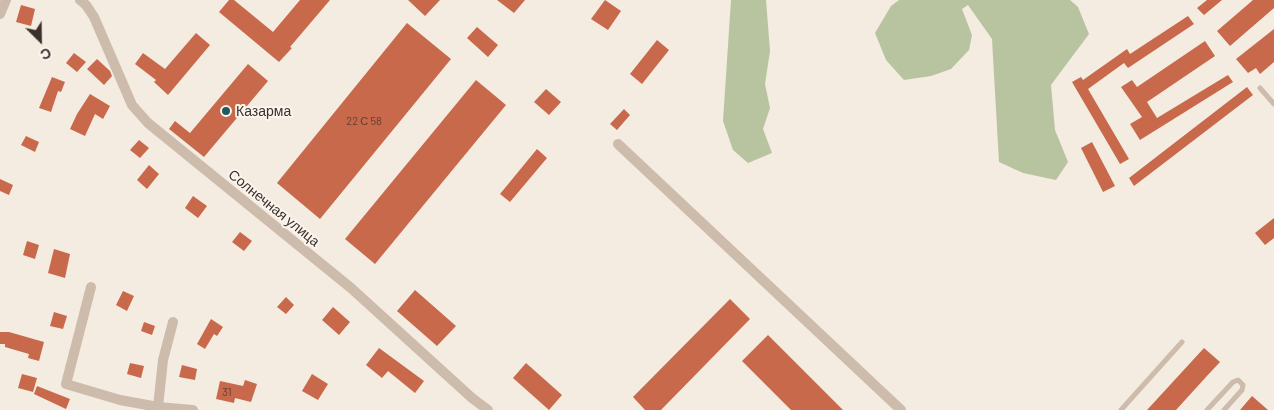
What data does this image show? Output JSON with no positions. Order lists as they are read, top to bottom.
{
  "streets": {
    "street": ["Солнечная улица"]
  },
  "places": ["Казарма"],
  "house_numbers": ["22 С 58", "31"],
  "north": "bottom right"
}
